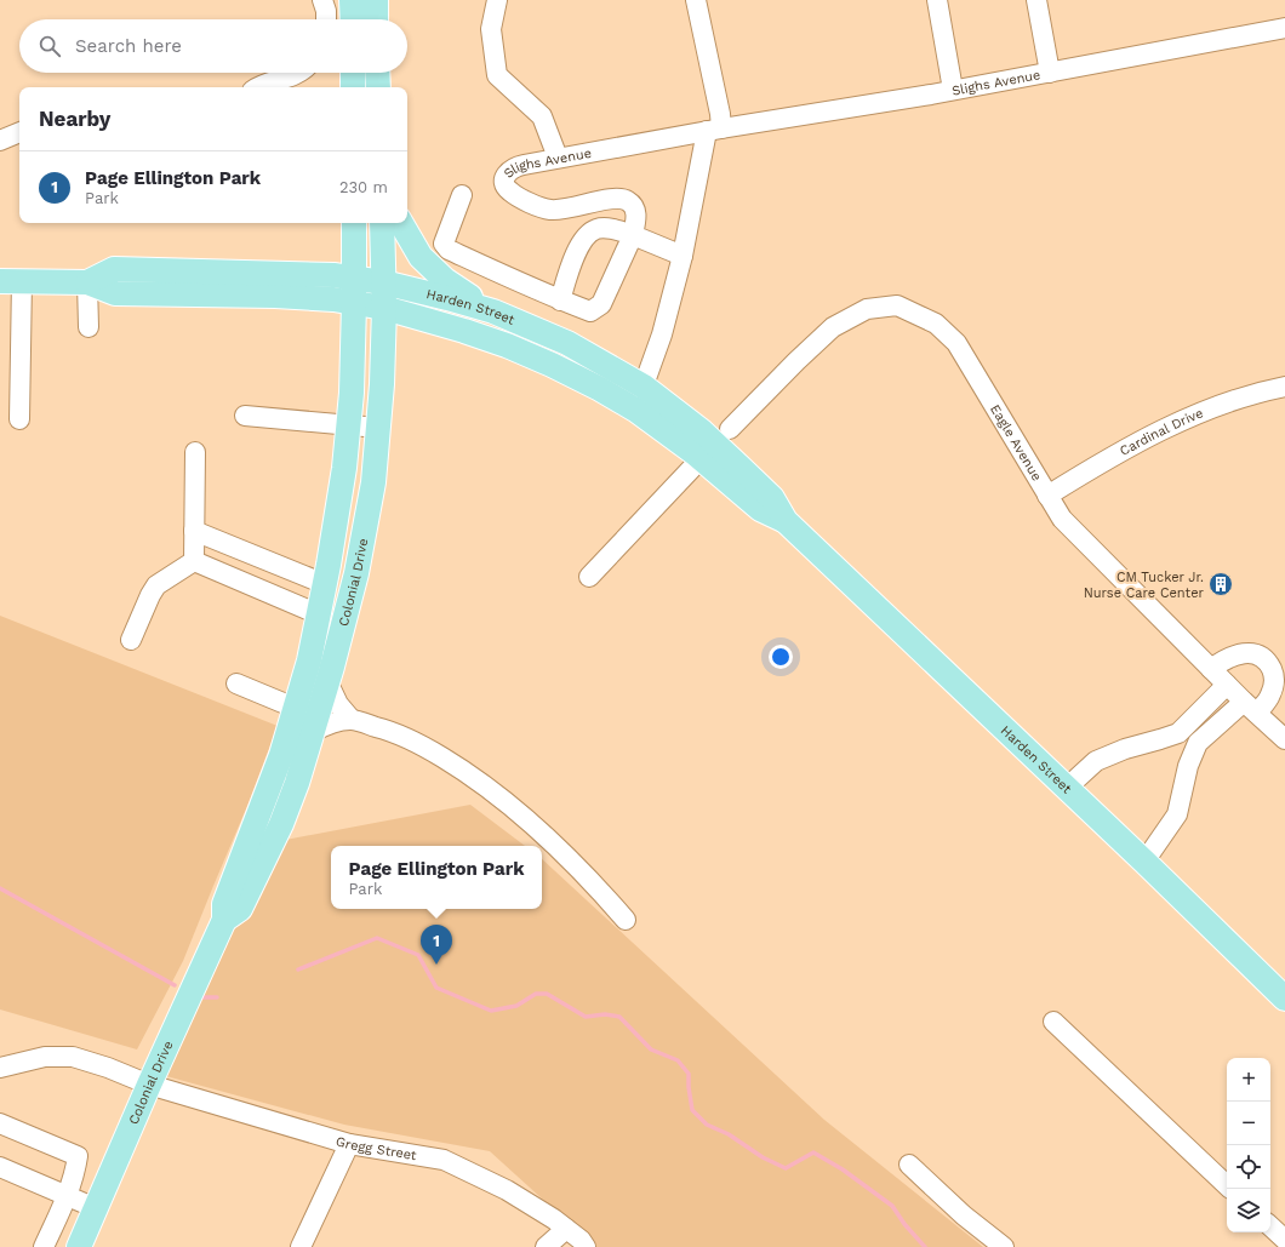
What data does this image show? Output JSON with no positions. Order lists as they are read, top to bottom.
{
  "streets": {
    "main road": ["Harden Street", "Colonial Drive"],
    "street": [
      "Slighs Avenue",
      "Cardinal Drive",
      "Eagle Avenue",
      "Gregg Street"
    ]
  },
  "crossings": [
    ["Harden Street", "Colonial Drive"],
    ["Cardinal Drive", "Eagle Avenue"],
    ["Colonial Drive", "Gregg Street"]
  ],
  "places": {
    "building": ["CM Tucker Jr. Nurse Care Center"]
  },
  "page": {
    "search": "Search here",
    "heading": "Nearby",
    "list": [
      {
        "mark": "1",
        "name": "Page Ellington Park",
        "note": "Park",
        "value": "230 m"
      }
    ],
    "popup": ["Page Ellington Park", "Park"],
    "pins": "1",
    "map_buttons": ["+", "−"]
  }
}
